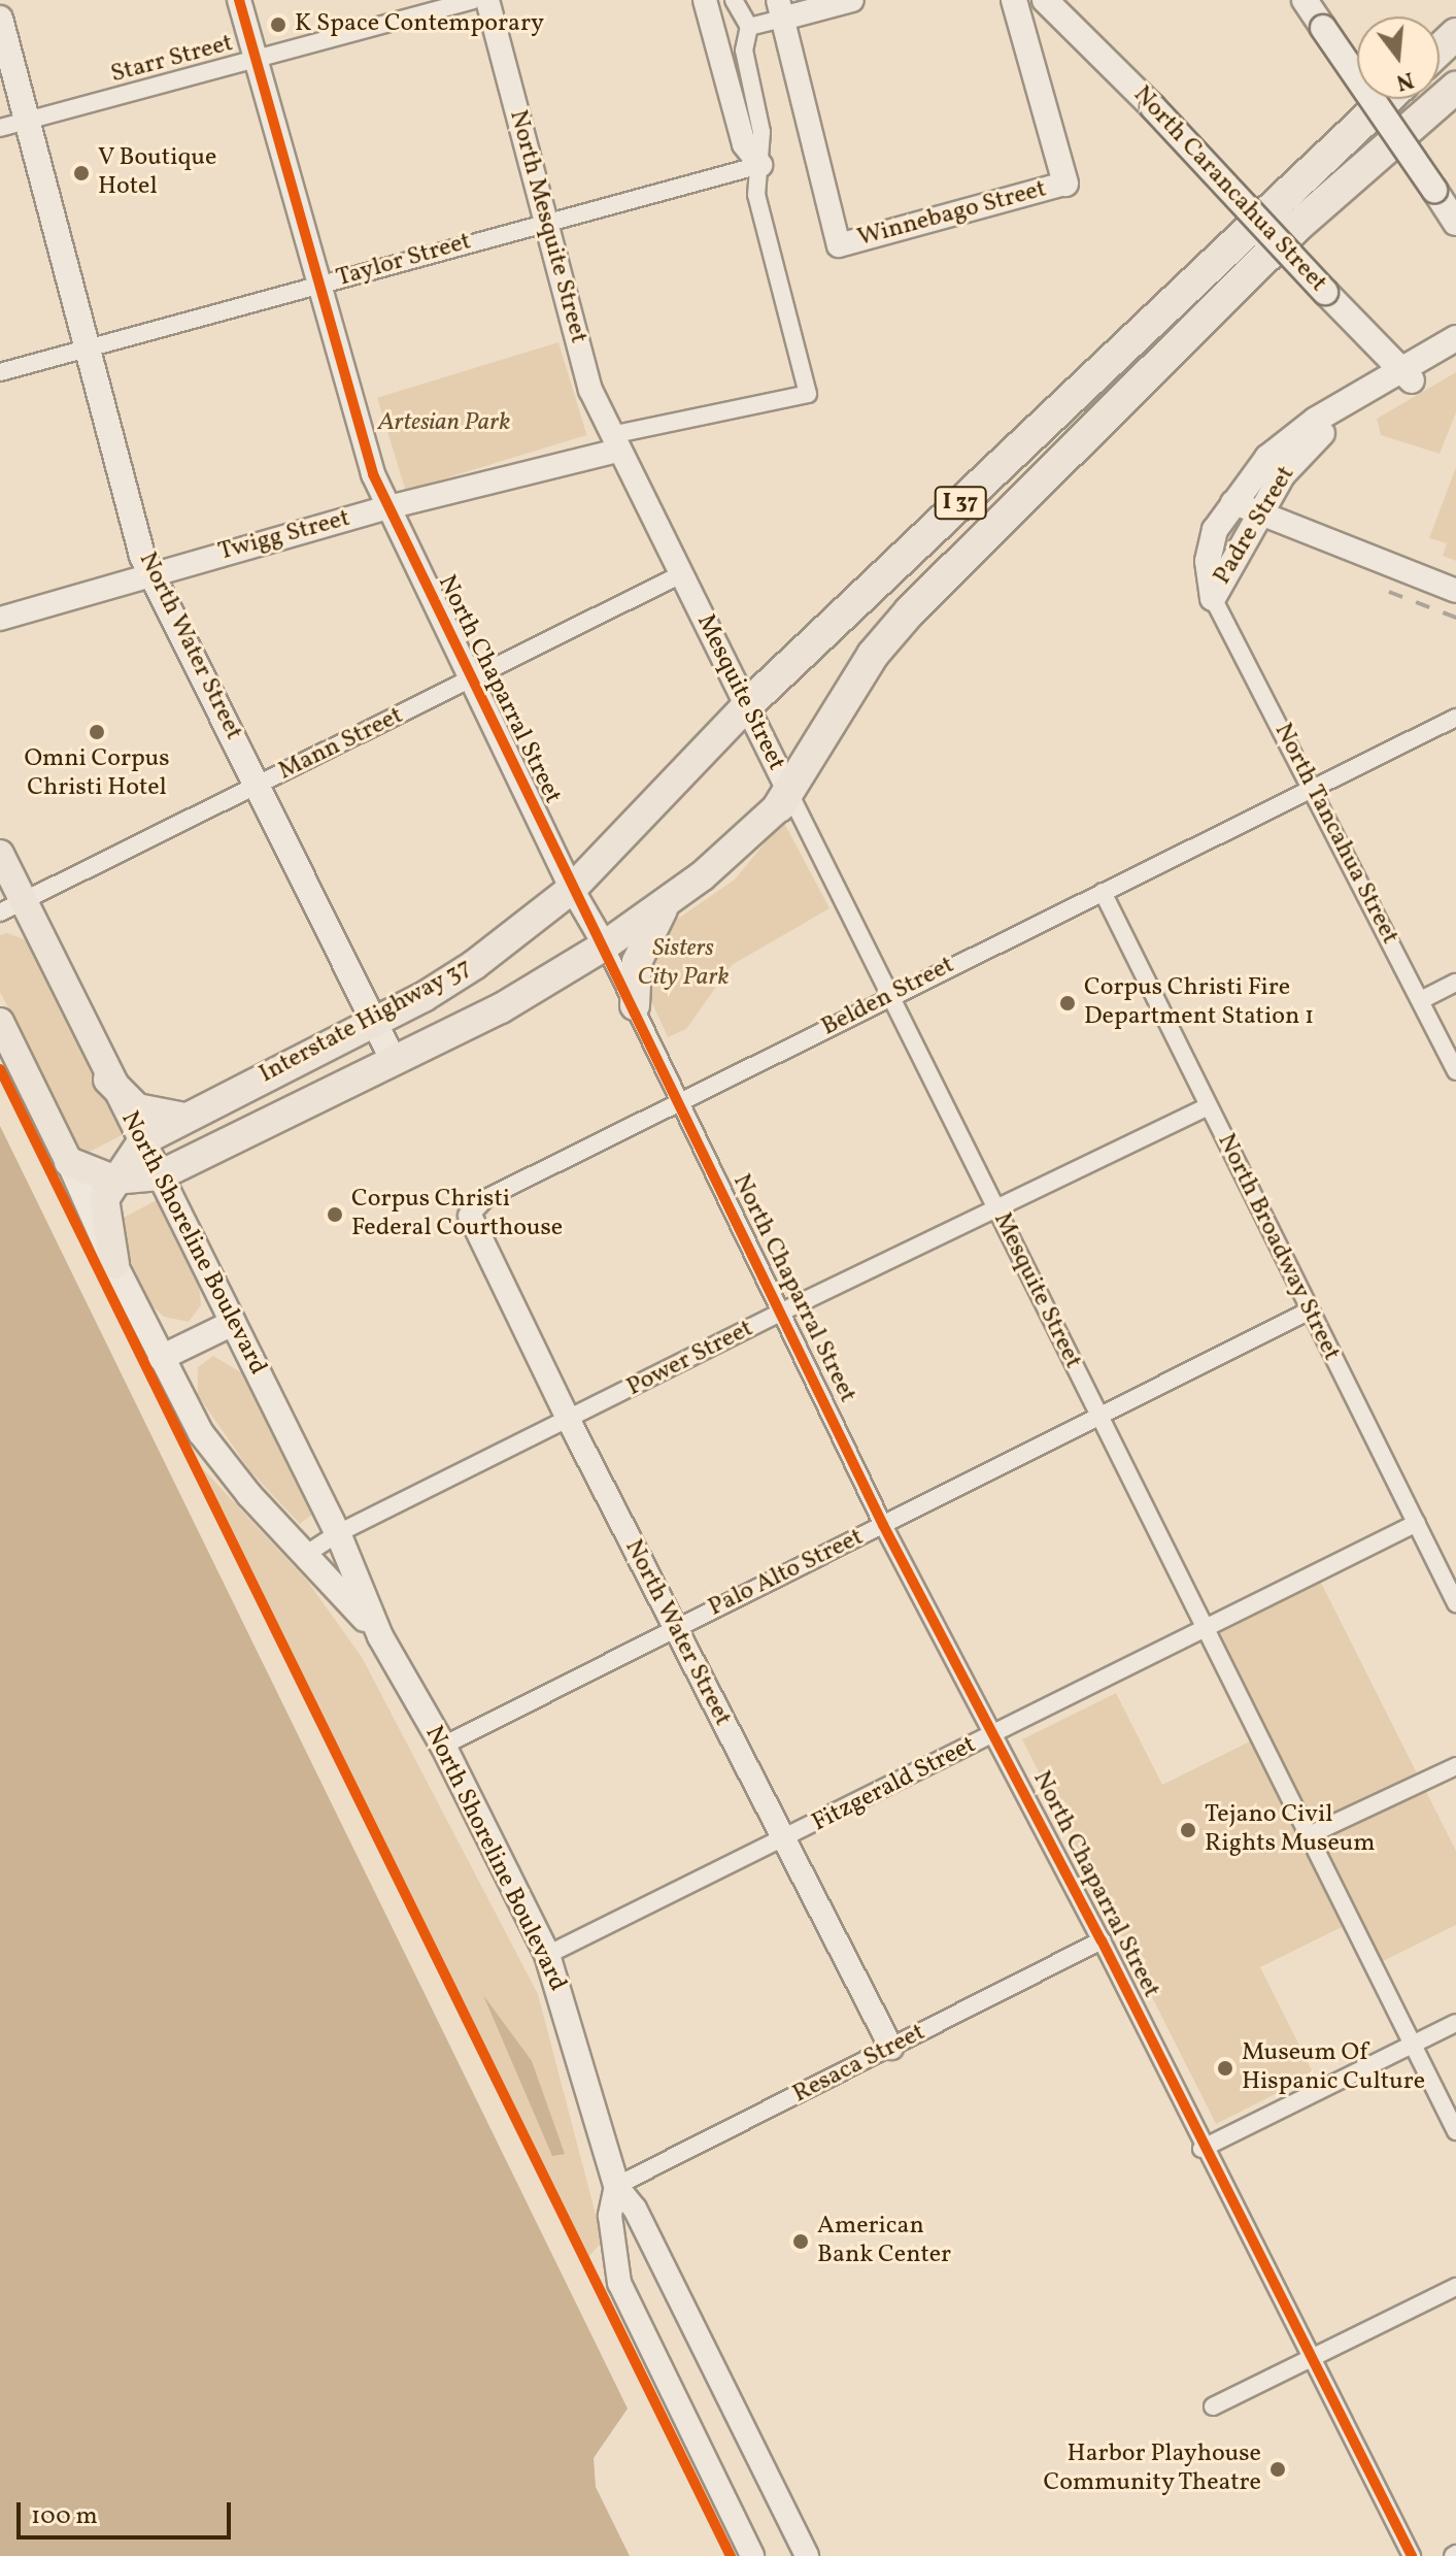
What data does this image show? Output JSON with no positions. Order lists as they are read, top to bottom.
{
  "streets": {
    "highway": ["I 37", "Interstate Highway 37"],
    "main road": [
      "North Carancahua Street",
      "Padre Street",
      "North Water Street",
      "North Shoreline Boulevard"
    ],
    "street": [
      "Starr Street",
      "Winnebago Street",
      "North Mesquite Street",
      "Taylor Street",
      "Twigg Street",
      "North Chaparral Street",
      "Mesquite Street",
      "Mann Street",
      "North Tancahua Street",
      "Belden Street",
      "North Broadway Street",
      "Power Street",
      "Palo Alto Street",
      "Fitzgerald Street",
      "Resaca Street"
    ]
  },
  "crossings": [
    ["Starr Street", "North Water Street"],
    ["Starr Street", "North Chaparral Street"],
    ["North Carancahua Street", "Padre Street"],
    ["North Mesquite Street", "Taylor Street"],
    ["North Mesquite Street", "Twigg Street"],
    ["North Mesquite Street", "Mesquite Street"],
    ["Taylor Street", "Twigg Street"],
    ["Taylor Street", "North Water Street"],
    ["Taylor Street", "North Chaparral Street"],
    ["I 37", "Mesquite Street"],
    ["I 37", "Interstate Highway 37"],
    ["Padre Street", "North Tancahua Street"],
    ["Twigg Street", "North Water Street"],
    ["Twigg Street", "North Chaparral Street"],
    ["Twigg Street", "Mesquite Street"],
    ["North Water Street", "Mann Street"],
    ["North Water Street", "Belden Street"],
    ["North Water Street", "Interstate Highway 37"],
    ["North Water Street", "Power Street"],
    ["North Water Street", "Palo Alto Street"],
    ["North Water Street", "Fitzgerald Street"],
    ["North Water Street", "Resaca Street"],
    ["North Chaparral Street", "Mann Street"],
    ["North Chaparral Street", "Belden Street"],
    ["North Chaparral Street", "Interstate Highway 37"],
    ["North Chaparral Street", "Power Street"],
    ["North Chaparral Street", "Palo Alto Street"],
    ["North Chaparral Street", "Fitzgerald Street"],
    ["North Chaparral Street", "Resaca Street"],
    ["Mesquite Street", "Mann Street"],
    ["Mesquite Street", "Belden Street"],
    ["Mesquite Street", "Interstate Highway 37"],
    ["Mesquite Street", "Power Street"],
    ["Mesquite Street", "Palo Alto Street"],
    ["Mesquite Street", "Fitzgerald Street"],
    ["Mann Street", "North Shoreline Boulevard"],
    ["North Tancahua Street", "Belden Street"],
    ["Belden Street", "North Broadway Street"],
    ["Interstate Highway 37", "North Shoreline Boulevard"],
    ["North Shoreline Boulevard", "Power Street"],
    ["North Shoreline Boulevard", "Palo Alto Street"],
    ["North Shoreline Boulevard", "Fitzgerald Street"],
    ["North Shoreline Boulevard", "Resaca Street"],
    ["North Broadway Street", "Power Street"],
    ["North Broadway Street", "Palo Alto Street"],
    ["North Broadway Street", "Fitzgerald Street"]
  ],
  "parks": ["Artesian Park", "Sisters City Park"],
  "places": [
    "K Space Contemporary",
    "V Boutique Hotel",
    "Omni Corpus Christi Hotel",
    "Corpus Christi Fire Department Station 1",
    "Corpus Christi Federal Courthouse",
    "Tejano Civil Rights Museum",
    "Museum Of Hispanic Culture",
    "American Bank Center",
    "Harbor Playhouse Community Theatre"
  ],
  "scale_bar": "100 m",
  "north": "bottom"
}
